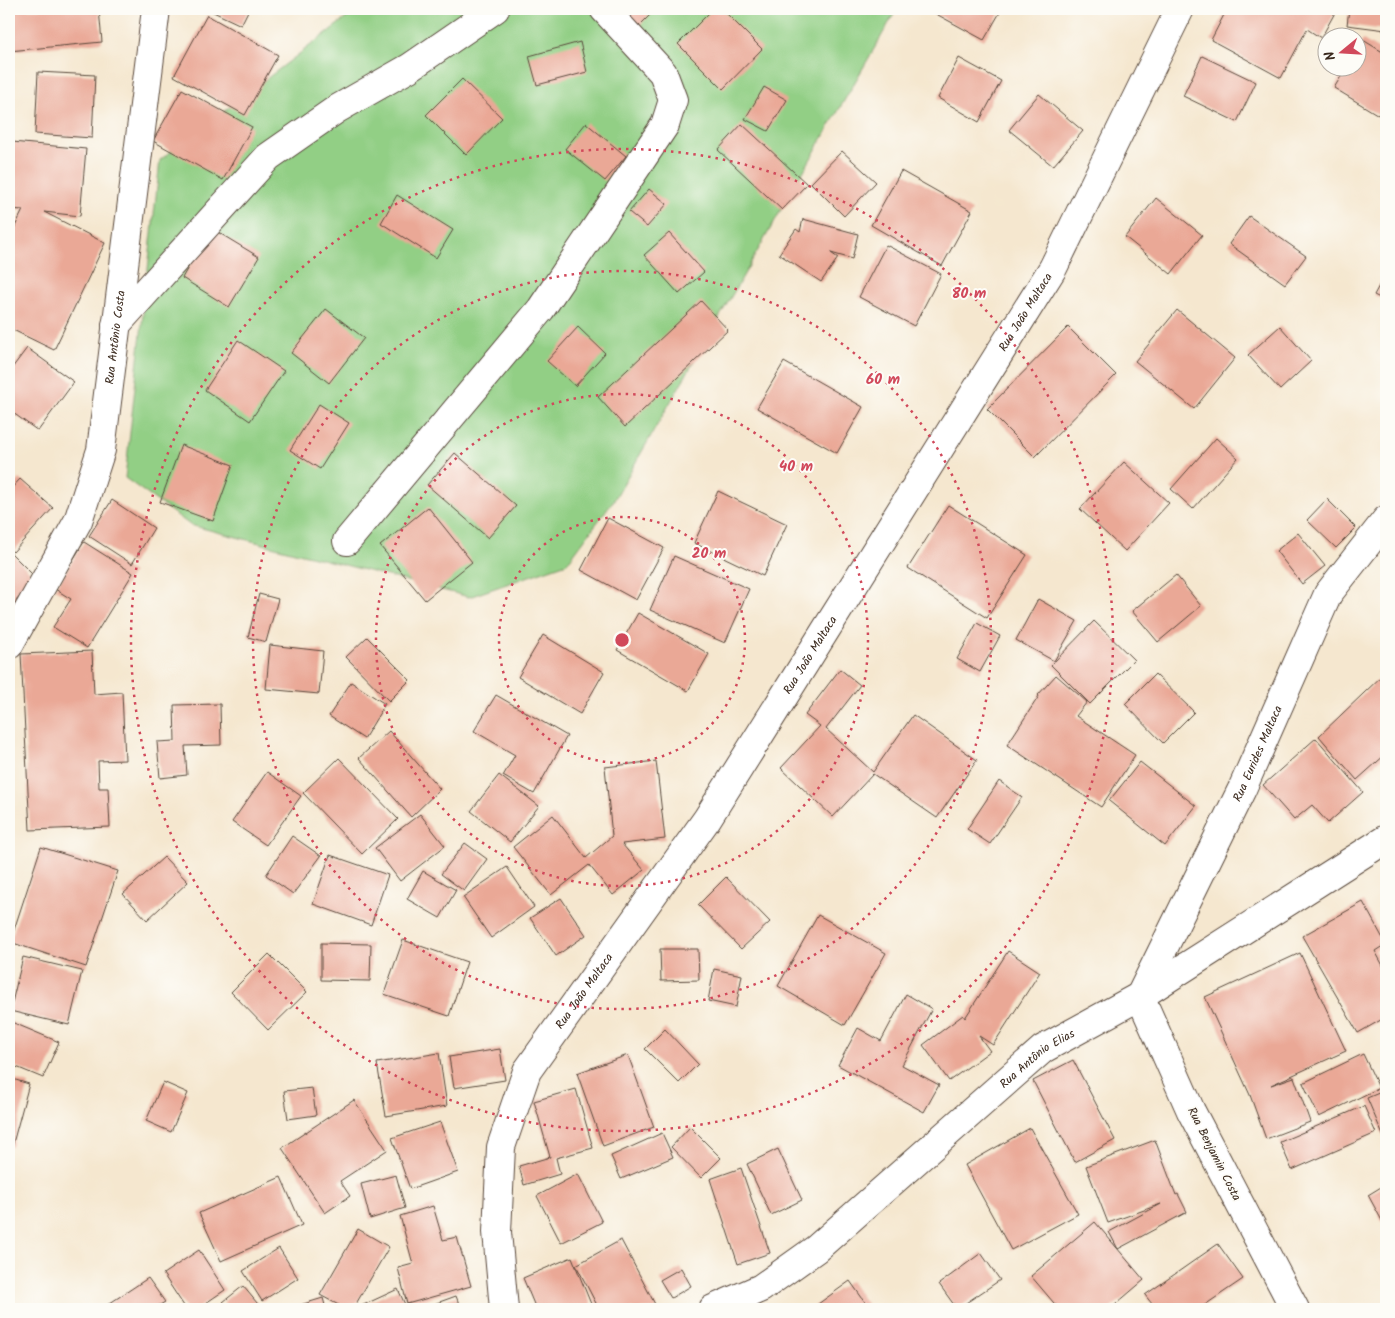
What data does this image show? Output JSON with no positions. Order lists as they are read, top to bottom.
{
  "streets": {
    "street": [
      "Rua João Maltaca",
      "Rua Antônio Costa",
      "Rua Eurides Maltaca",
      "Rua Antônio Elias",
      "Rua Benjamin Costa"
    ]
  },
  "crossings": [
    ["Rua Eurides Maltaca", "Rua Antônio Elias"],
    ["Rua Eurides Maltaca", "Rua Benjamin Costa"],
    ["Rua Antônio Elias", "Rua Benjamin Costa"]
  ],
  "north": "left",
  "rings": [
    "80 m",
    "60 m",
    "40 m",
    "20 m"
  ]
}
